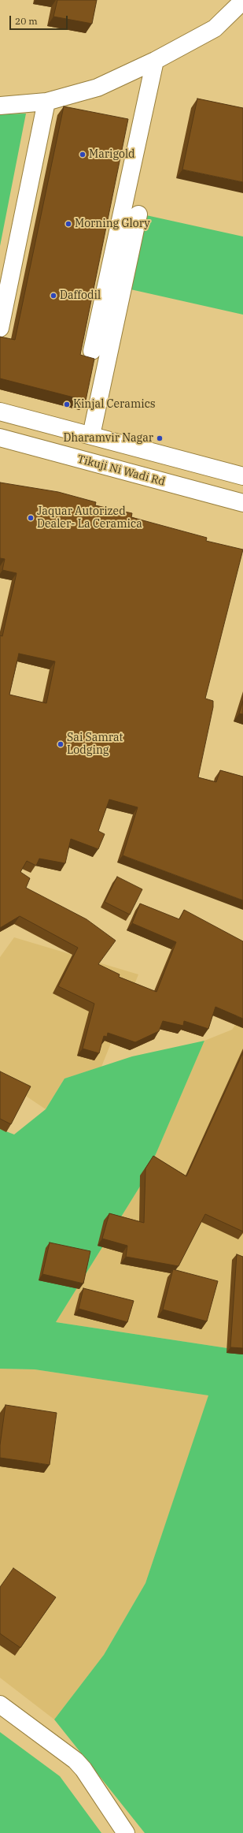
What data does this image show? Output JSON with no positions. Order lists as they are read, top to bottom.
{
  "streets": {
    "street": ["Tikuji Ni Wadi Rd"]
  },
  "places": [
    "Marigold",
    "Morning Glory",
    "Daffodil",
    "Kinjal Ceramics",
    "Dharamvir Nagar",
    "Jaquar Autorized Dealer- La Ceramica",
    "Sai Samrat Lodging"
  ],
  "scale_bar": "20 m"
}
